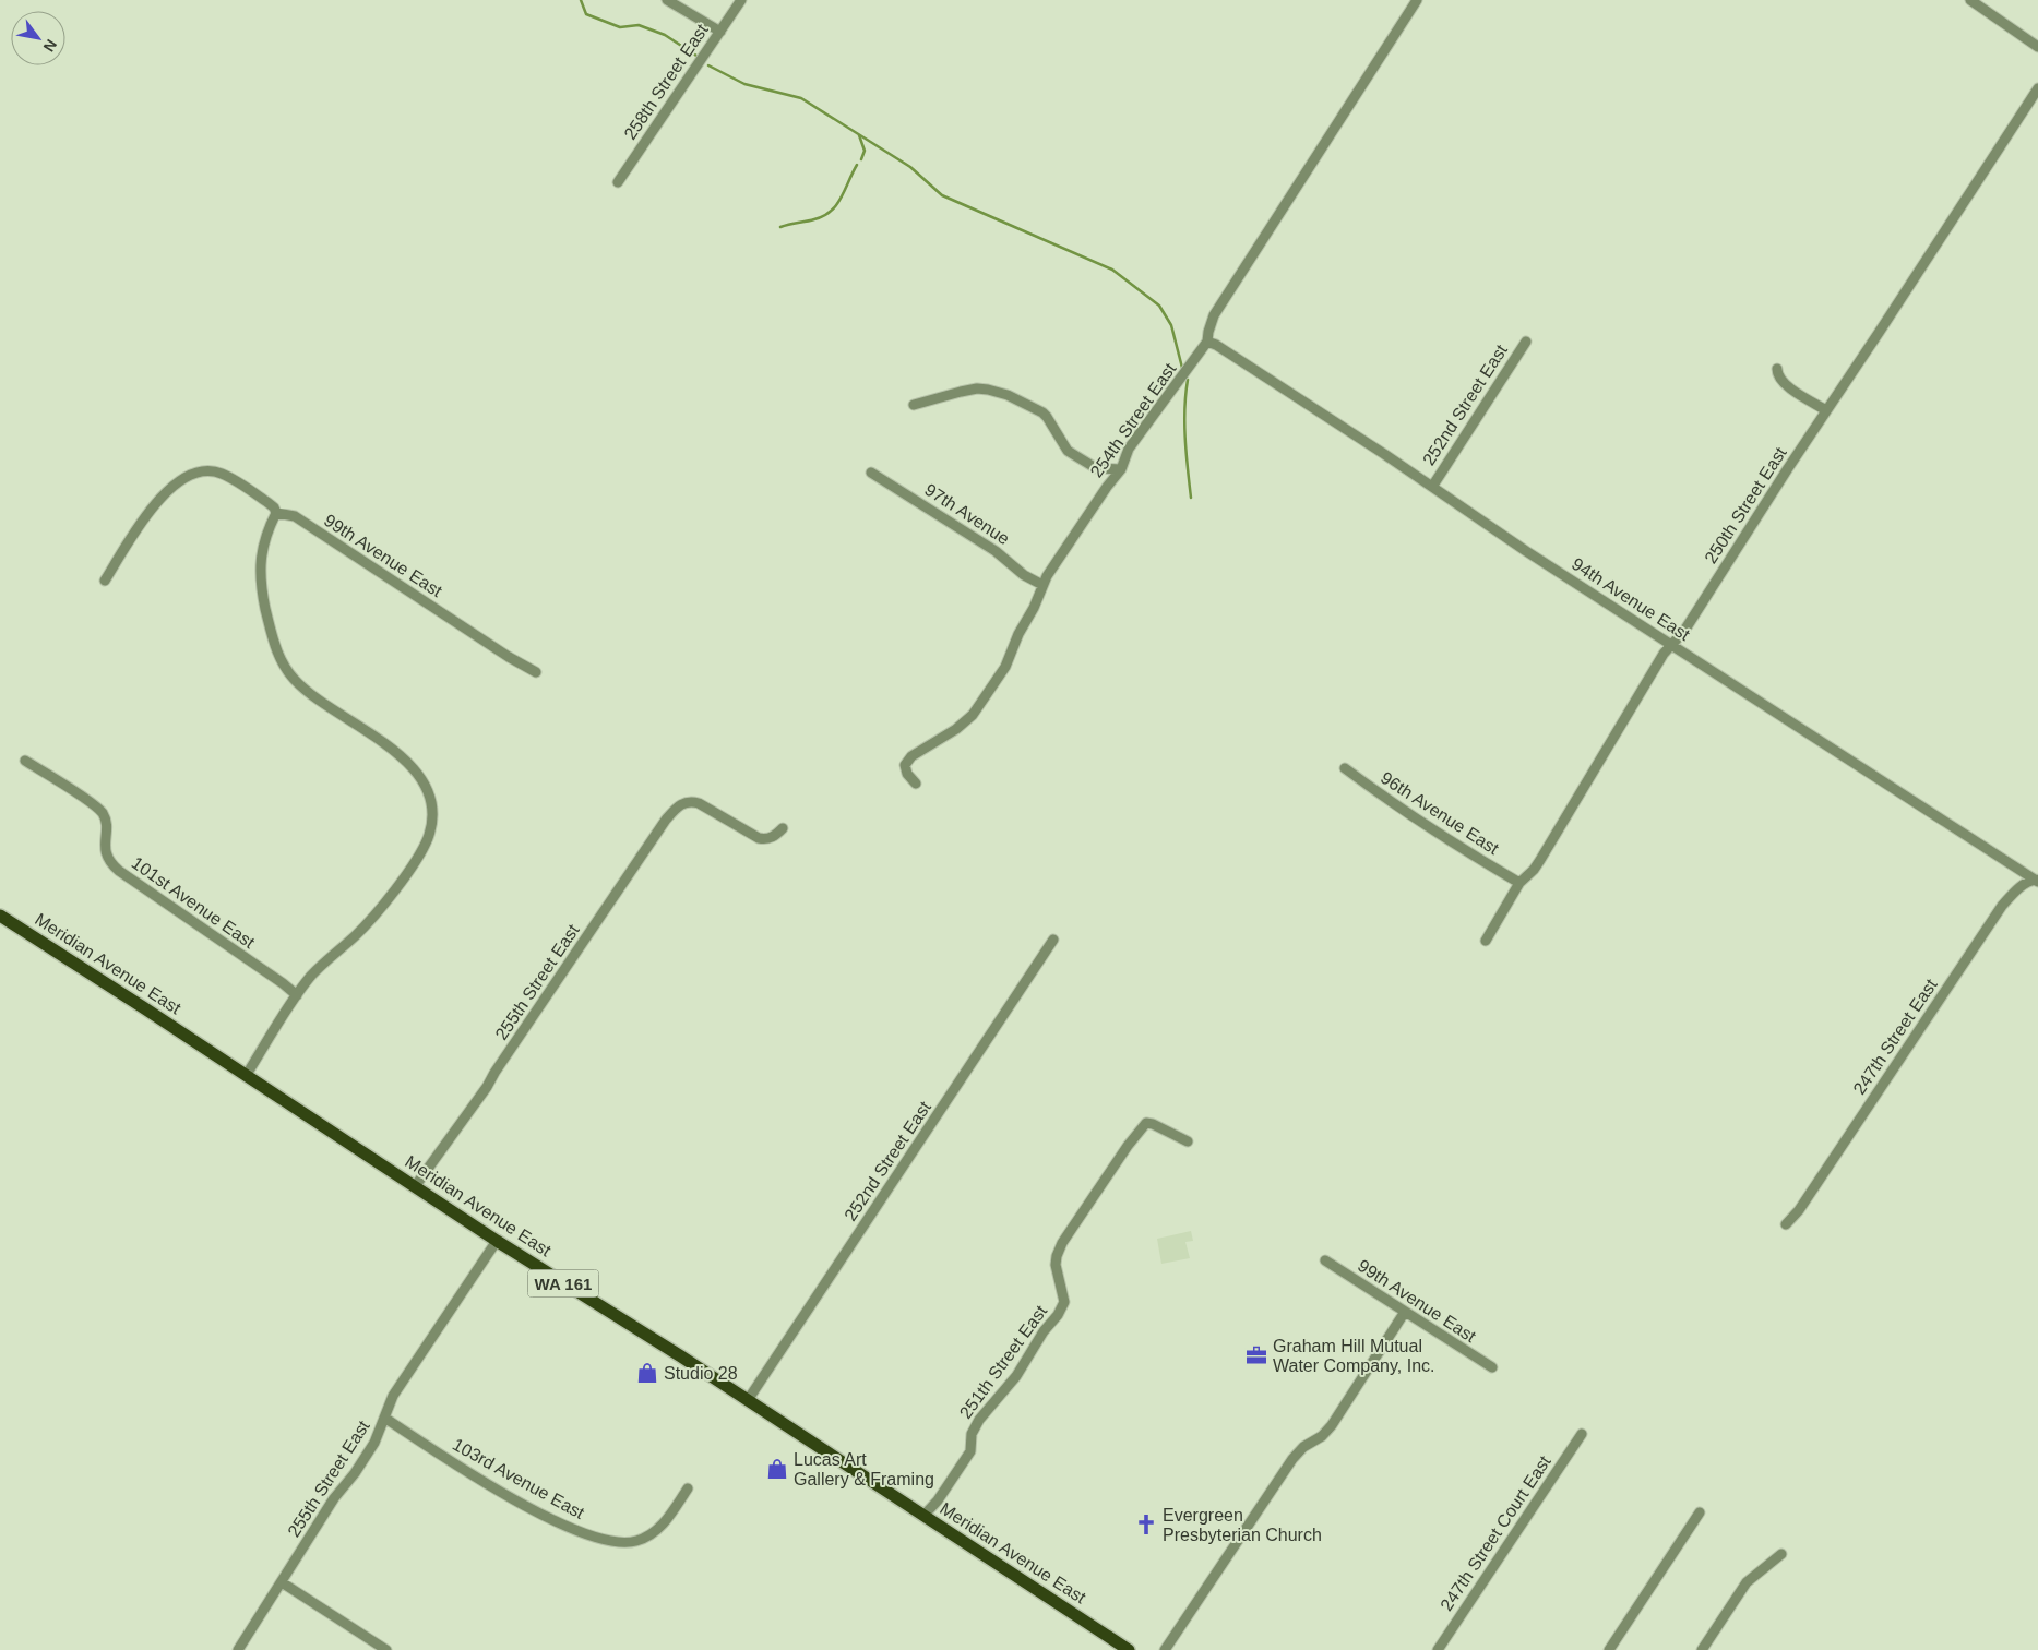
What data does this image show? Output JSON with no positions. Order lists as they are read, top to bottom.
{
  "streets": {
    "main road": ["Meridian Avenue East", "WA 161"],
    "street": [
      "258th Street East",
      "252nd Street East",
      "254th Street East",
      "250th Street East",
      "97th Avenue",
      "99th Avenue East",
      "94th Avenue East",
      "96th Avenue East",
      "101st Avenue East",
      "255th Street East",
      "247th Street East",
      "251th Street East",
      "103rd Avenue East",
      "247th Street Court East"
    ]
  },
  "crossings": [
    ["252nd Street East", "94th Avenue East"],
    ["252nd Street East", "Meridian Avenue East"],
    ["254th Street East", "97th Avenue"],
    ["254th Street East", "94th Avenue East"],
    ["250th Street East", "94th Avenue East"],
    ["250th Street East", "96th Avenue East"],
    ["94th Avenue East", "247th Street East"],
    ["Meridian Avenue East", "255th Street East"],
    ["Meridian Avenue East", "251th Street East"],
    ["255th Street East", "103rd Avenue East"]
  ],
  "places": {
    "office": ["Graham Hill Mutual Water Company, Inc."],
    "shop": ["Studio 28", "Lucas Art Gallery & Framing"],
    "church": ["Evergreen Presbyterian Church"]
  },
  "north": "bottom right"
}
